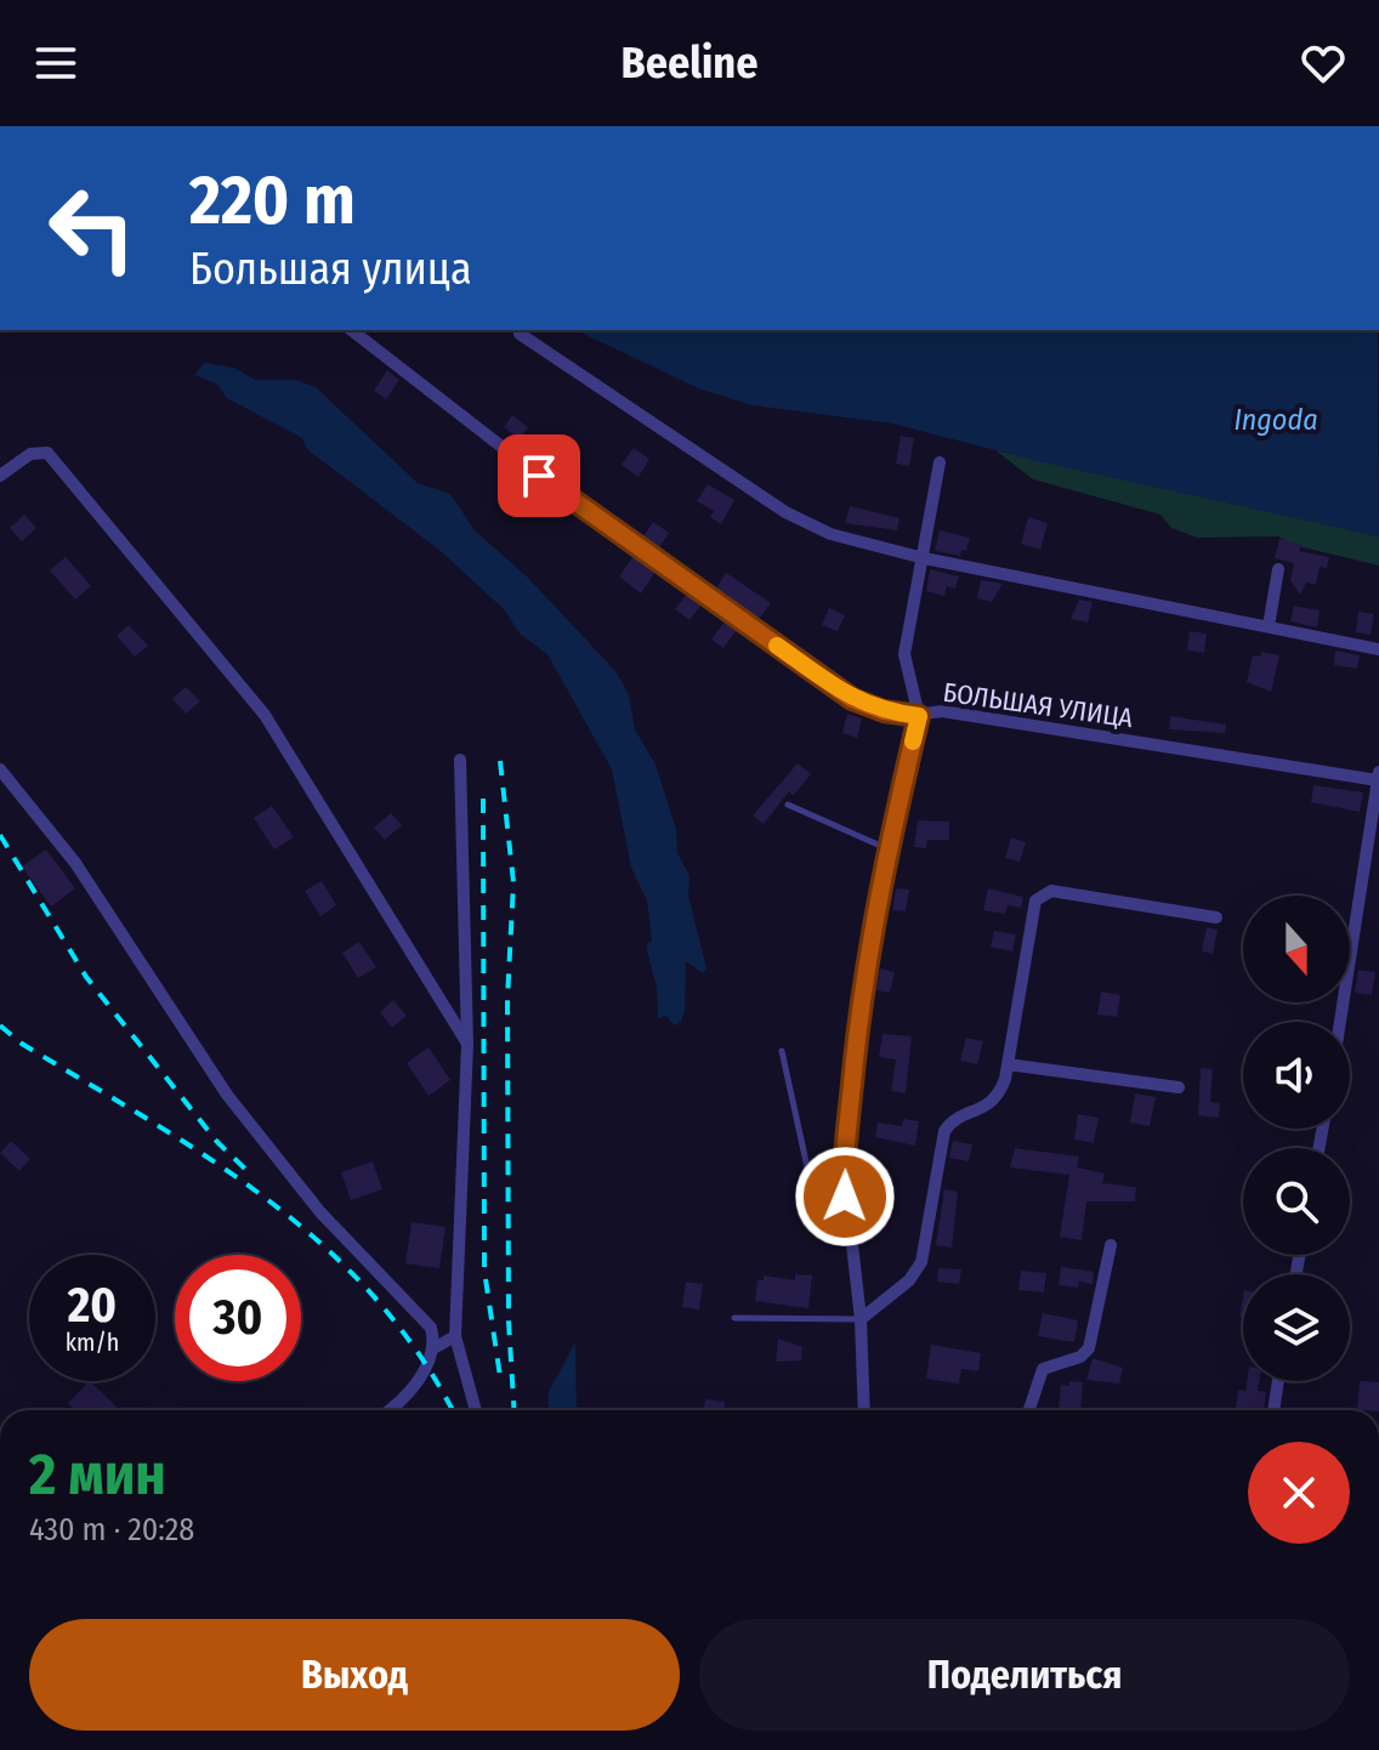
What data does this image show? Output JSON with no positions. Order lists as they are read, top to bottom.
{
  "streets": {
    "street": ["БОЛЬШАЯ УЛИЦА"]
  },
  "water": ["Ingoda"],
  "north": "bottom",
  "page": {
    "header": "Beeline",
    "turn": ["220 m", "Большая улица"],
    "speed": "20 km/h",
    "limit": "30",
    "heading": ["2 мин", "430 m · 20:28"],
    "buttons": ["Выход", "Поделиться"]
  }
}
